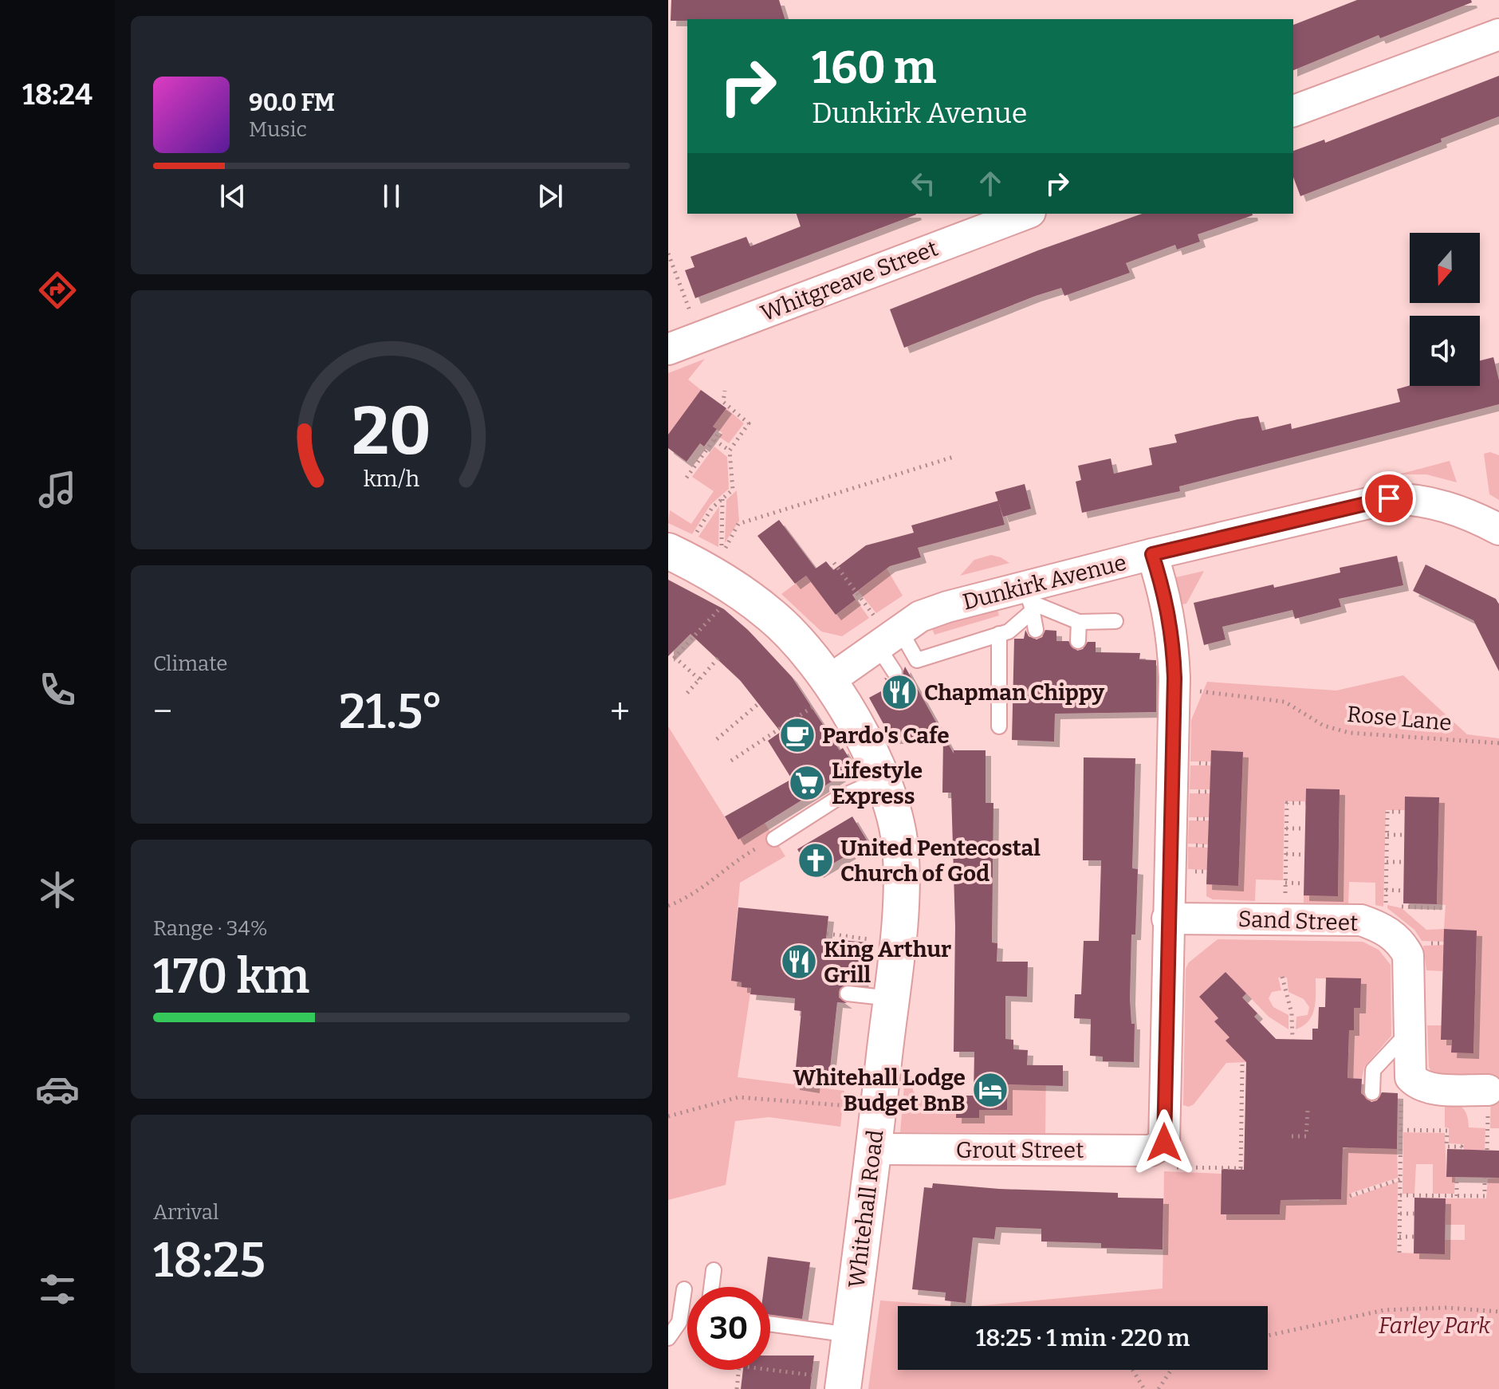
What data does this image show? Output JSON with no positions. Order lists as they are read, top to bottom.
{
  "streets": {
    "main road": ["Whitehall Road"],
    "street": [
      "Whitgreave Street",
      "Dunkirk Avenue",
      "Sand Street",
      "Grout Street"
    ],
    "path": ["Rose Lane"]
  },
  "crossings": [
    ["Dunkirk Avenue", "Whitehall Road"],
    ["Grout Street", "Whitehall Road"]
  ],
  "parks": ["Farley Park"],
  "places": {
    "restaurant": ["Chapman Chippy", "King Arthur Grill"],
    "cafe": ["Pardo's Cafe"],
    "supermarket": ["Lifestyle Express"],
    "church": ["United Pentecostal Church of God"],
    "hotel": ["Whitehall Lodge Budget BnB"]
  },
  "north": "bottom",
  "page": {
    "tabs": "18:24",
    "turn": ["160 m", "Dunkirk Avenue"],
    "song": ["90.0 FM", "Music"],
    "tile": [
      "Climate",
      ["Range · 34%", "170 km"],
      ["Arrival", "18:25"]
    ],
    "heat": ["−", "21.5°", "+"],
    "limit": "30",
    "trip": "18:25 · 1 min · 220 m",
    "gauge": ["20", "km/h"]
  }
}
